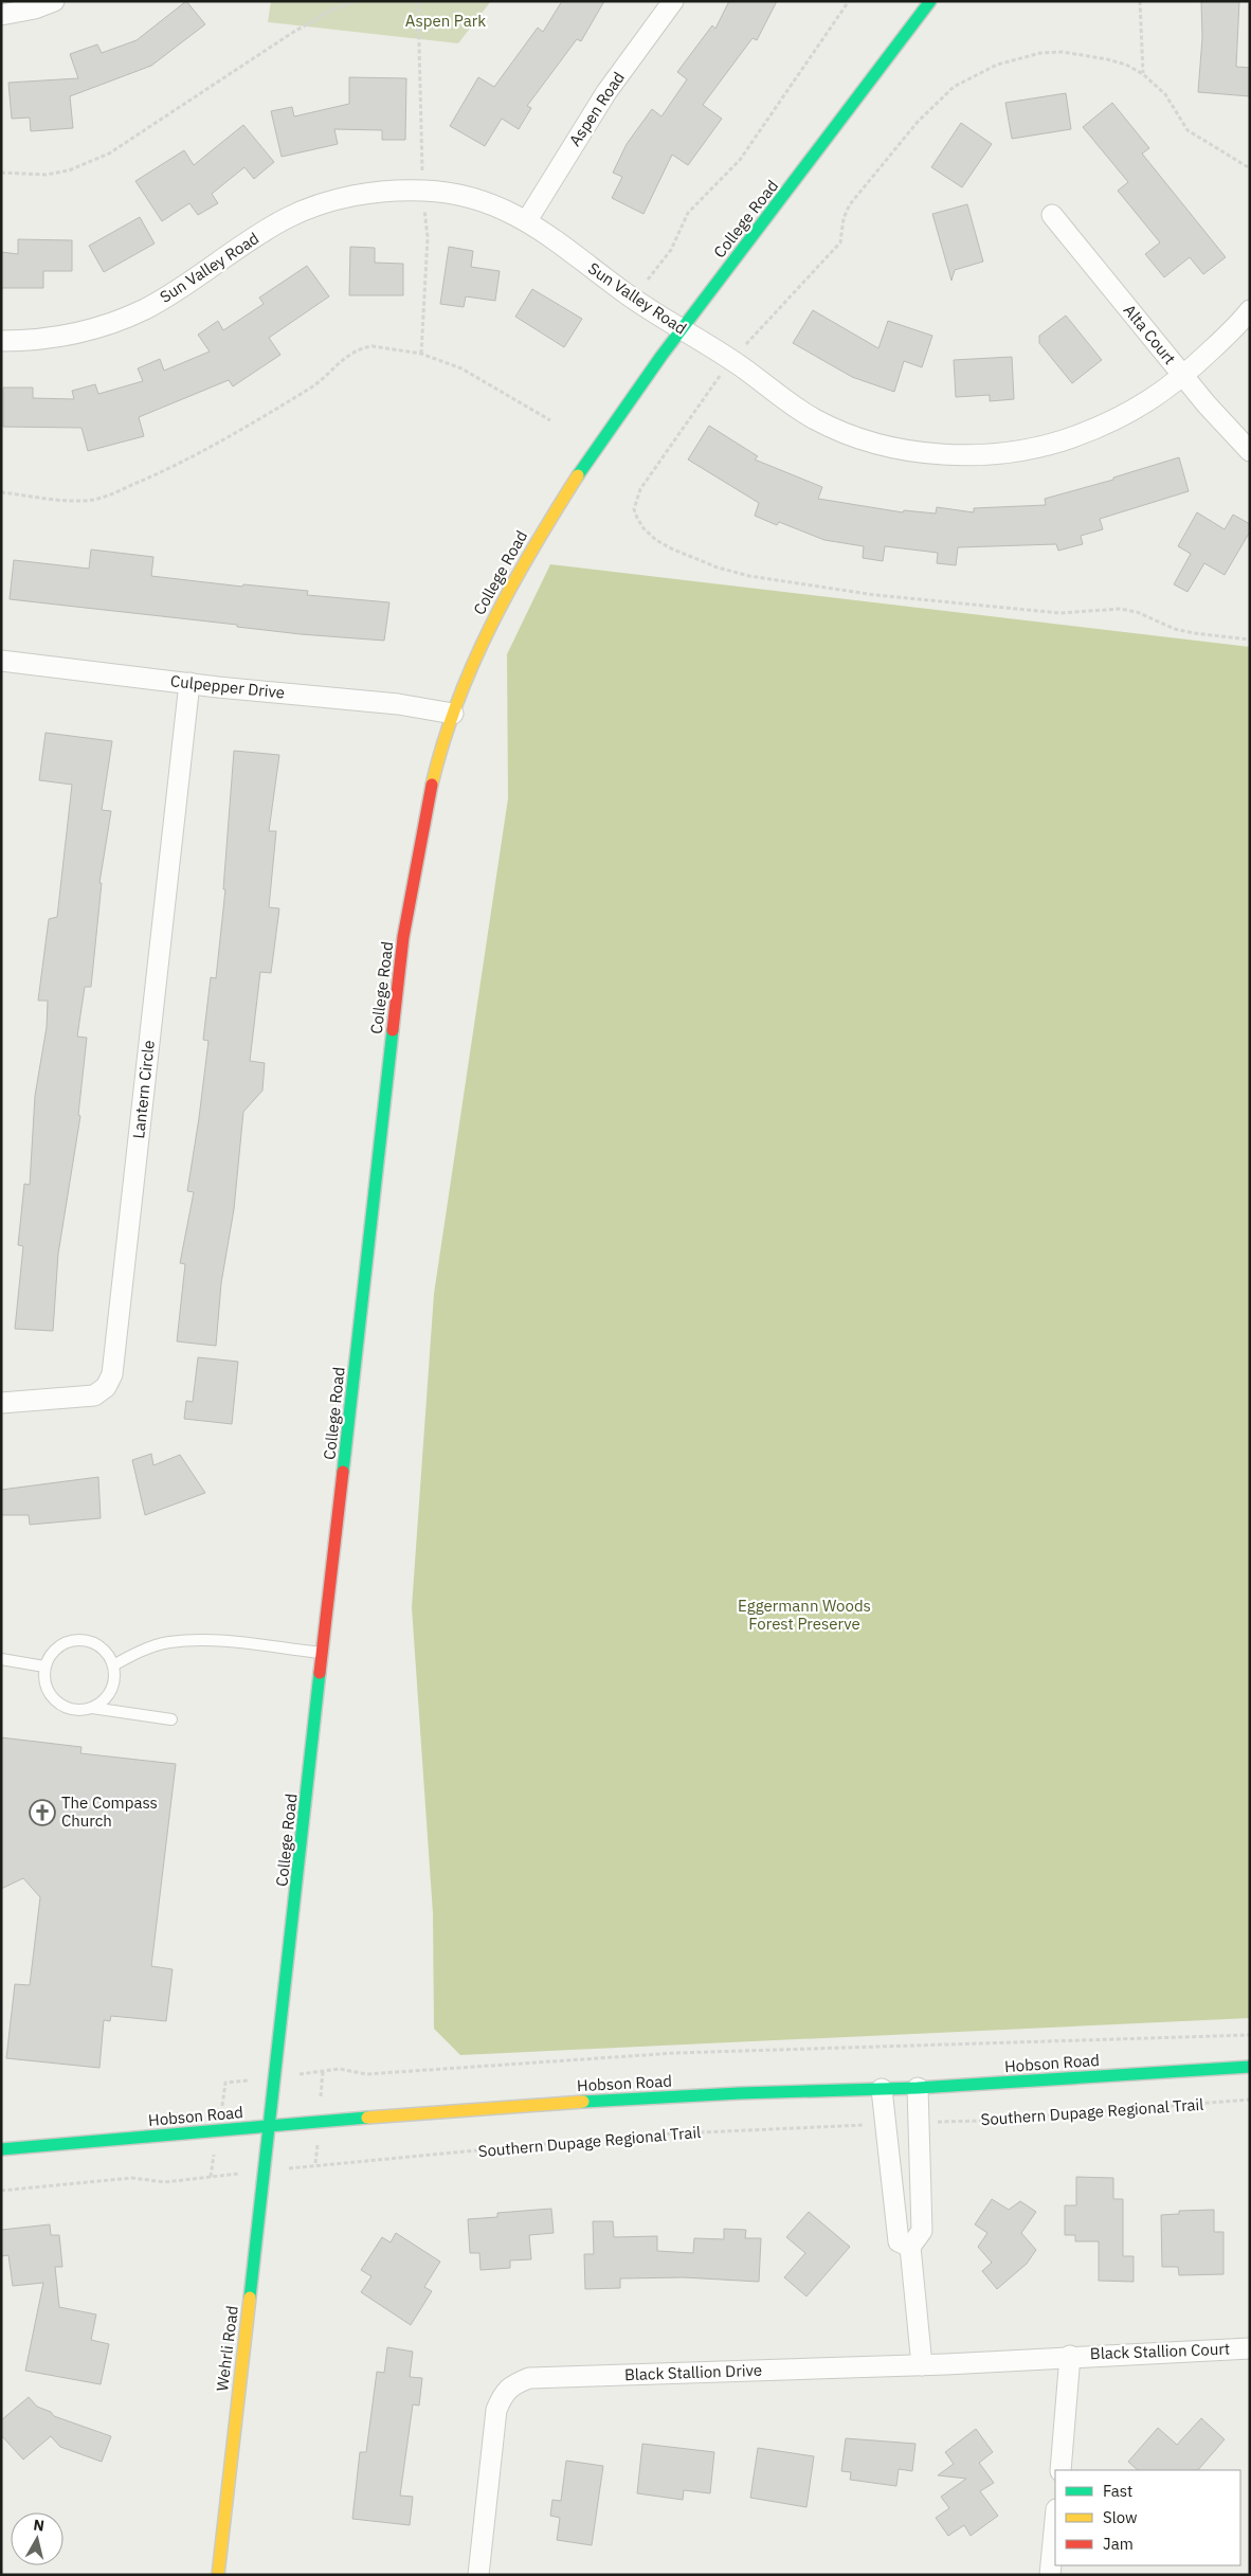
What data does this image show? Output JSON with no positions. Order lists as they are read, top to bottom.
{
  "streets": {
    "main road": ["College Road", "Hobson Road", "Wehrli Road"],
    "street": [
      "Aspen Road",
      "Sun Valley Road",
      "Alta Court",
      "Culpepper Drive",
      "Lantern Circle",
      "Black Stallion Court",
      "Black Stallion Drive"
    ],
    "path": ["Southern Dupage Regional Trail"]
  },
  "crossings": [
    ["Aspen Road", "Sun Valley Road"],
    ["College Road", "Sun Valley Road"],
    ["College Road", "Culpepper Drive"],
    ["College Road", "Hobson Road"],
    ["College Road", "Wehrli Road"],
    ["Sun Valley Road", "Alta Court"],
    ["Culpepper Drive", "Lantern Circle"],
    ["Hobson Road", "Wehrli Road"],
    ["Black Stallion Court", "Black Stallion Drive"]
  ],
  "parks": ["Aspen Park", "Eggermann Woods Forest Preserve"],
  "places": {
    "church": ["The Compass Church"]
  },
  "legend": ["Fast", "Slow", "Jam"],
  "north": "top"
}
